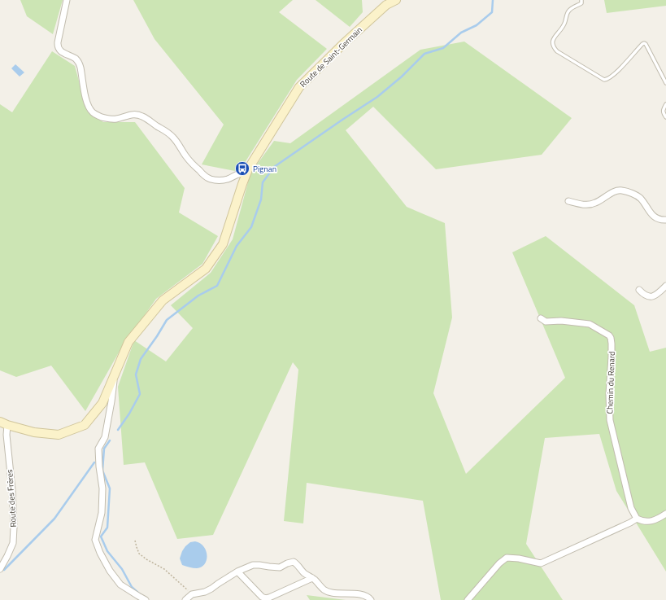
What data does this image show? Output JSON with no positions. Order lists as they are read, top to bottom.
{
  "streets": {
    "street": ["Route de Saint-Germain", "Chemin du Renard", "Route des Frères"]
  },
  "crossings": [
    ["Route de Saint-Germain", "Route des Frères"]
  ],
  "places": {
    "bus stop": ["Pignan"]
  }
}
